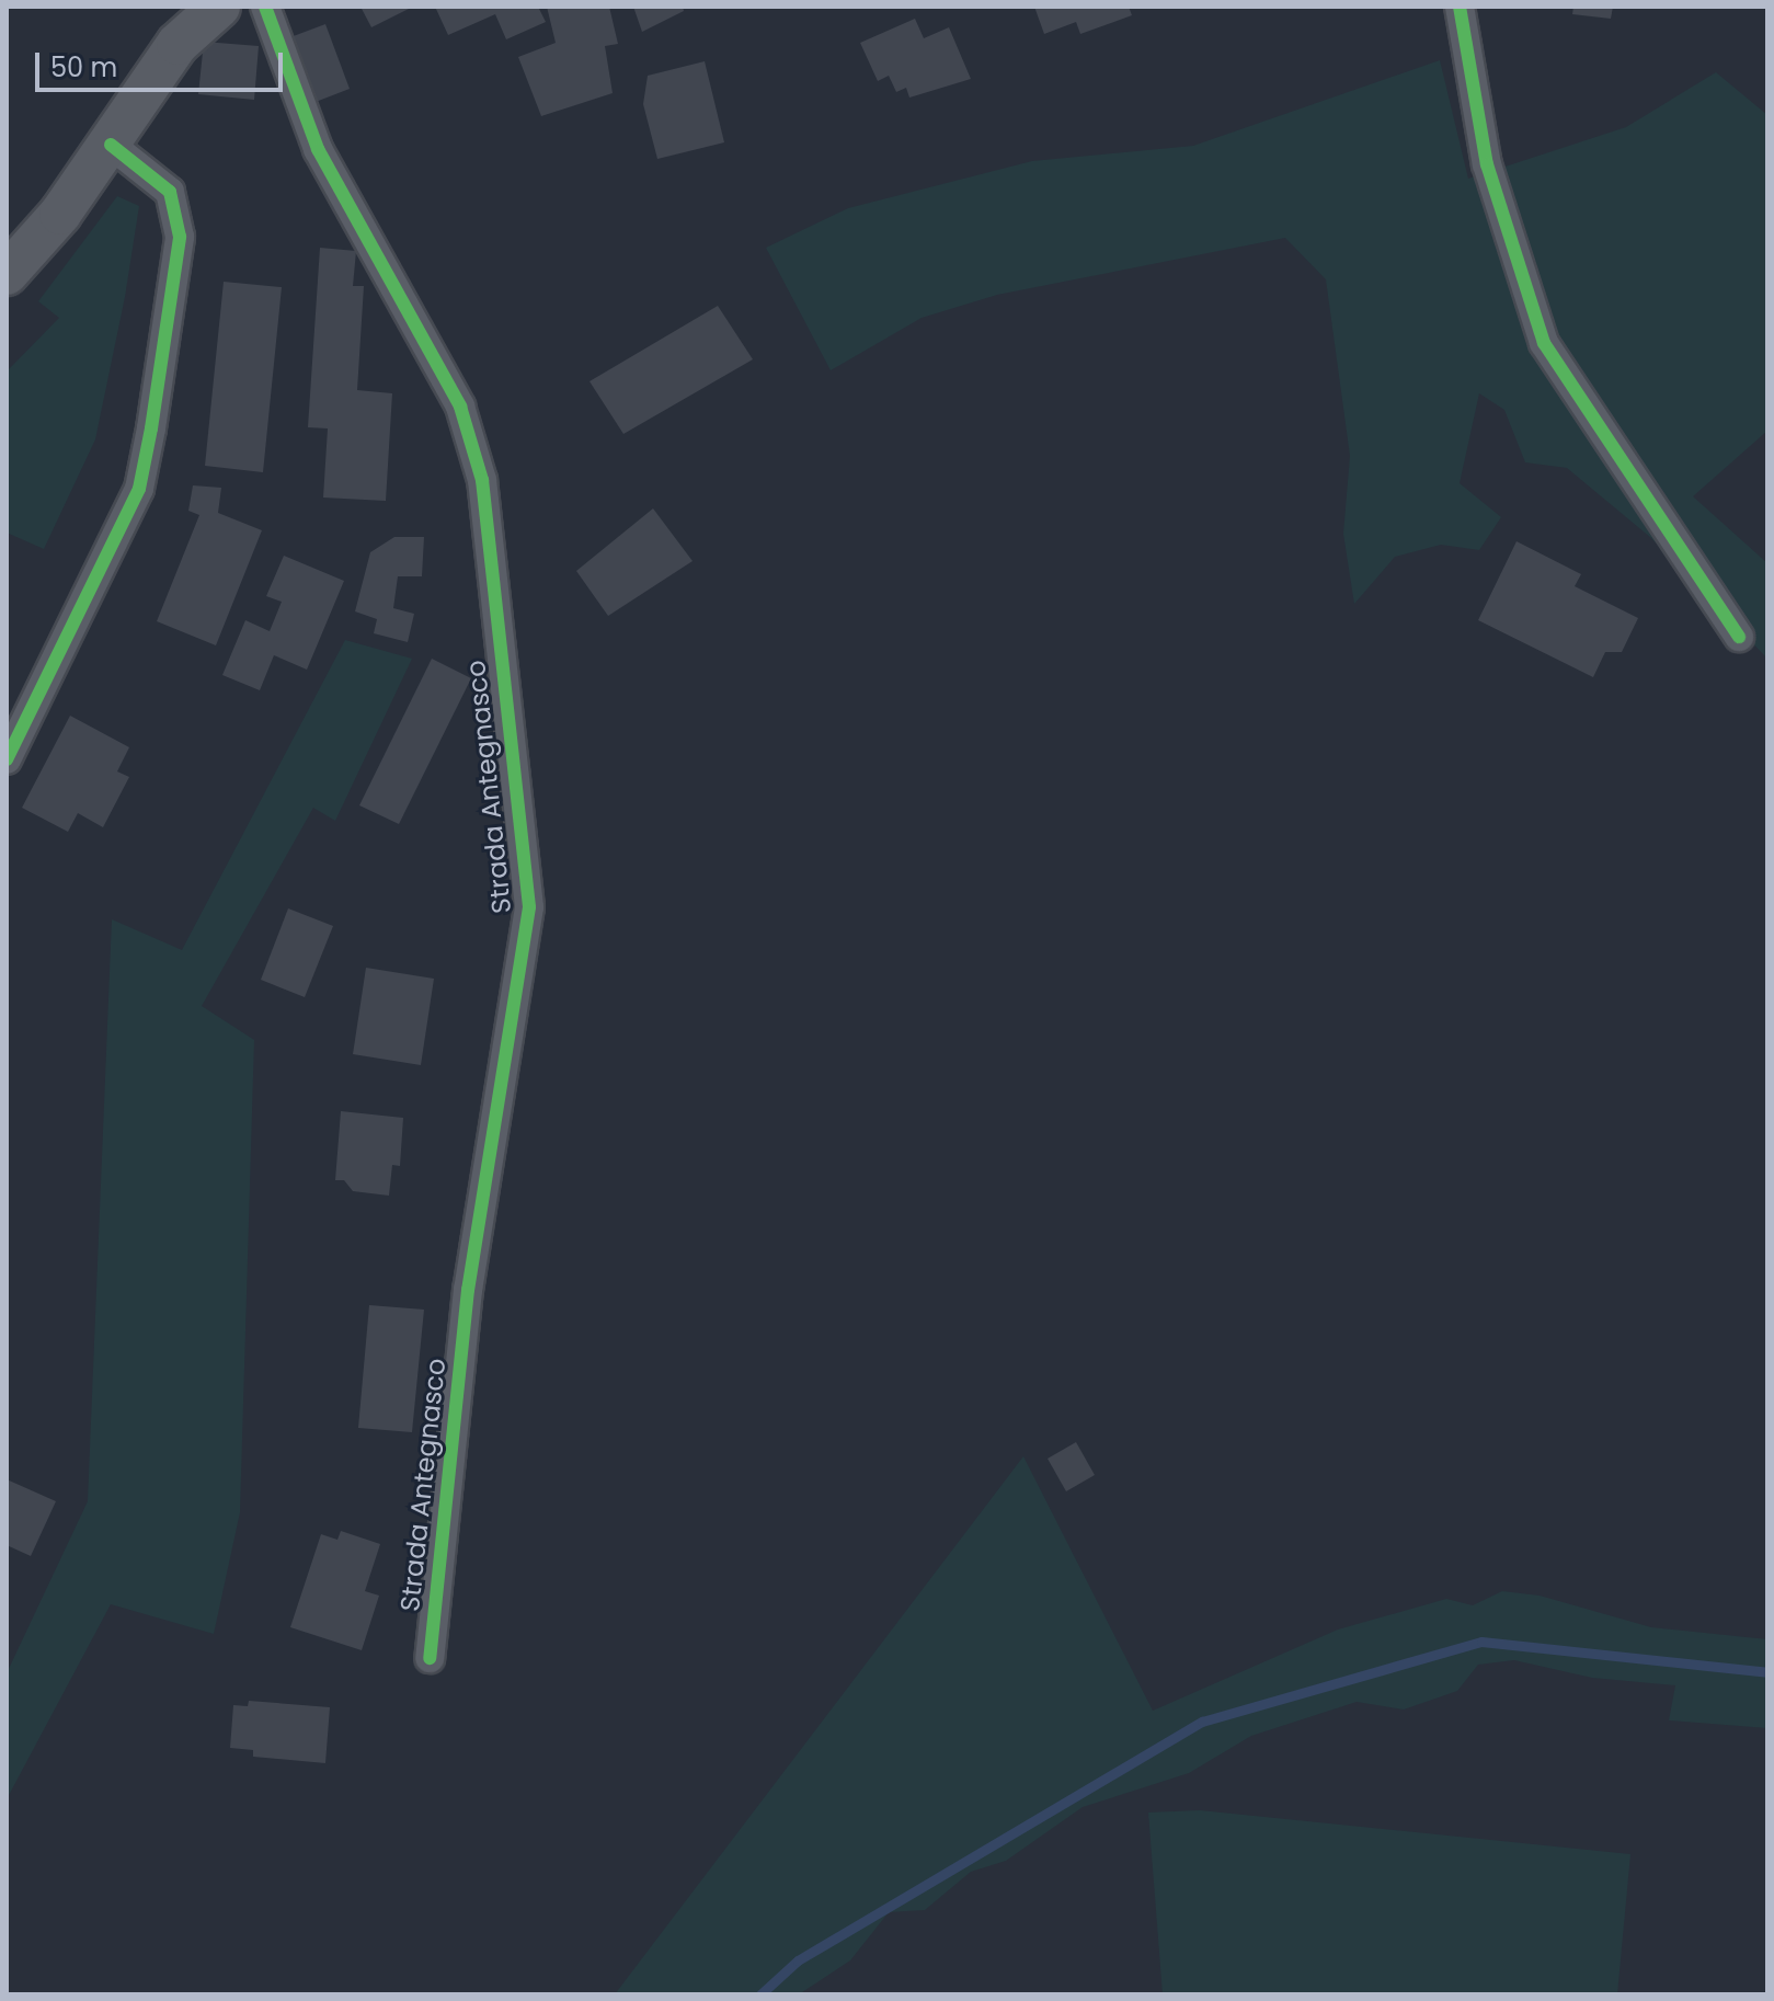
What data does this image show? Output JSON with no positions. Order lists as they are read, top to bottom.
{
  "streets": {
    "street": ["Strada Antegnasco"]
  },
  "scale_bar": "50 m"
}
